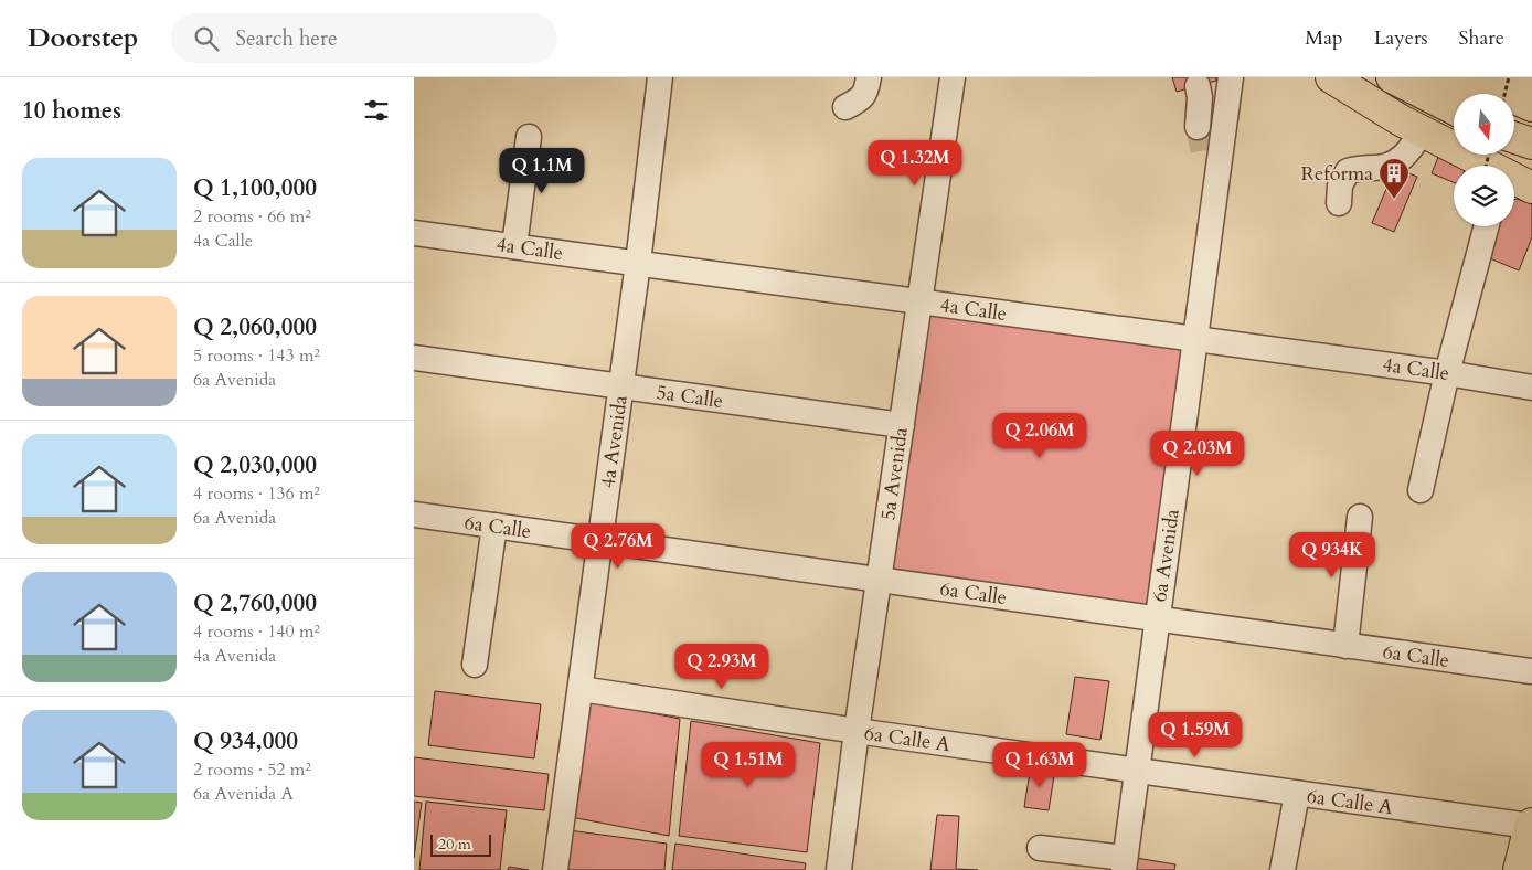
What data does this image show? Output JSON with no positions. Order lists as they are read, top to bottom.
{
  "streets": {
    "street": [
      "4a Calle",
      "5a Calle",
      "4a Avenida",
      "5a Avenida",
      "6a Calle",
      "6a Avenida",
      "6a Calle A"
    ]
  },
  "crossings": [
    ["4a Calle", "4a Avenida"],
    ["4a Calle", "5a Avenida"],
    ["4a Calle", "6a Avenida"],
    ["5a Calle", "4a Avenida"],
    ["5a Calle", "5a Avenida"],
    ["4a Avenida", "6a Calle"],
    ["4a Avenida", "6a Calle A"],
    ["5a Avenida", "6a Calle"],
    ["5a Avenida", "6a Calle A"],
    ["6a Calle", "6a Avenida"],
    ["6a Avenida", "6a Calle A"]
  ],
  "places": {
    "building": ["Reforma"]
  },
  "scale_bar": "20 m",
  "north": "bottom",
  "page": {
    "header": "Doorstep",
    "search": "Search here",
    "nav": ["Map", "Layers", "Share"],
    "heading": "10 homes",
    "price": [
      "Q 1.32M",
      "Q 1.1M",
      "Q 2.06M",
      "Q 2.03M",
      "Q 2.76M",
      "Q 934K",
      "Q 2.93M",
      "Q 1.59M",
      "Q 1.51M",
      "Q 1.63M"
    ],
    "list": [
      {
        "name": "Q 1,100,000",
        "note": "2 rooms · 66 m² · 4a Calle"
      },
      {
        "name": "Q 2,060,000",
        "note": "5 rooms · 143 m² · 6a Avenida"
      },
      {
        "name": "Q 2,030,000",
        "note": "4 rooms · 136 m² · 6a Avenida"
      },
      {
        "name": "Q 2,760,000",
        "note": "4 rooms · 140 m² · 4a Avenida"
      },
      {
        "name": "Q 934,000",
        "note": "2 rooms · 52 m² · 6a Avenida A"
      }
    ],
    "scale": "20 m"
  }
}
